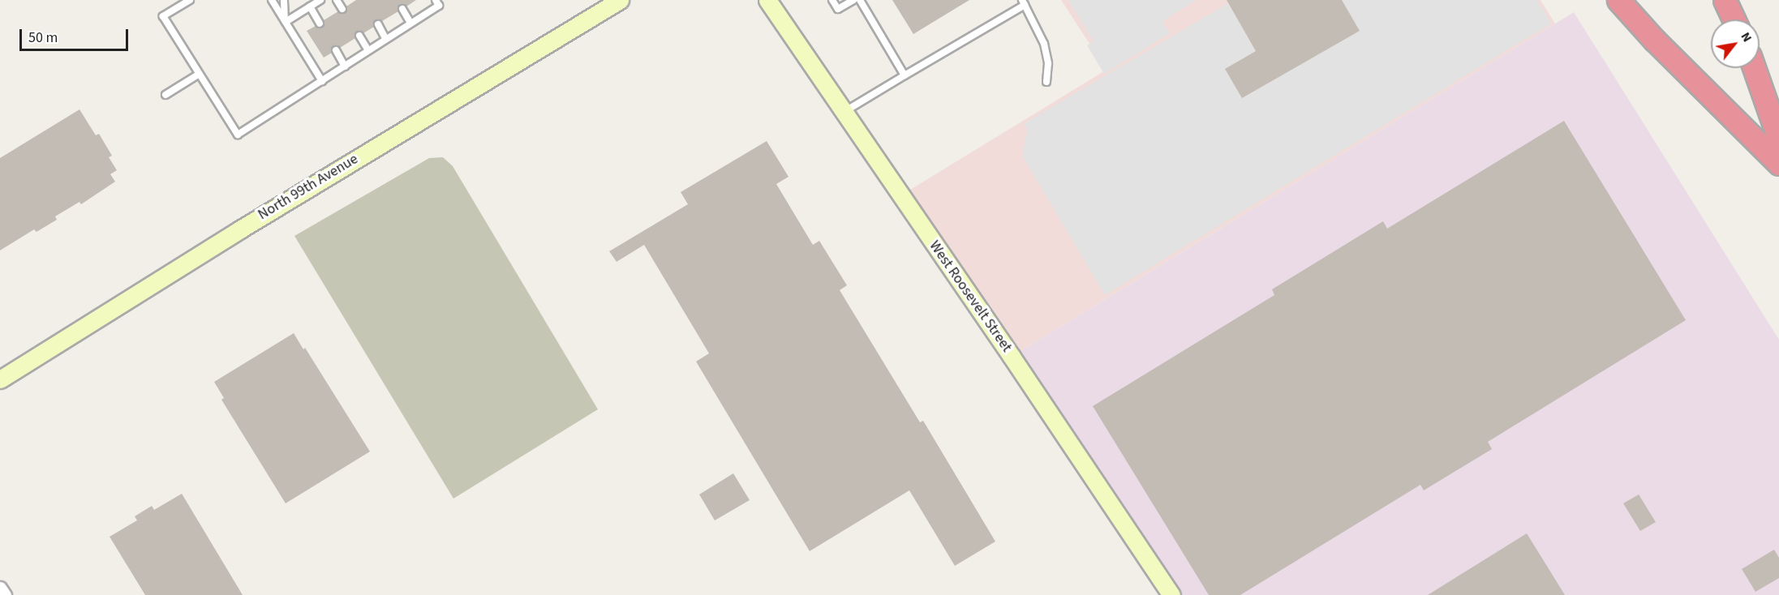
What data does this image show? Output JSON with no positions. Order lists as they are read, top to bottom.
{
  "streets": {
    "main road": ["North 99th Avenue", "West Roosevelt Street"]
  },
  "scale_bar": "50 m",
  "north": "top right"
}
